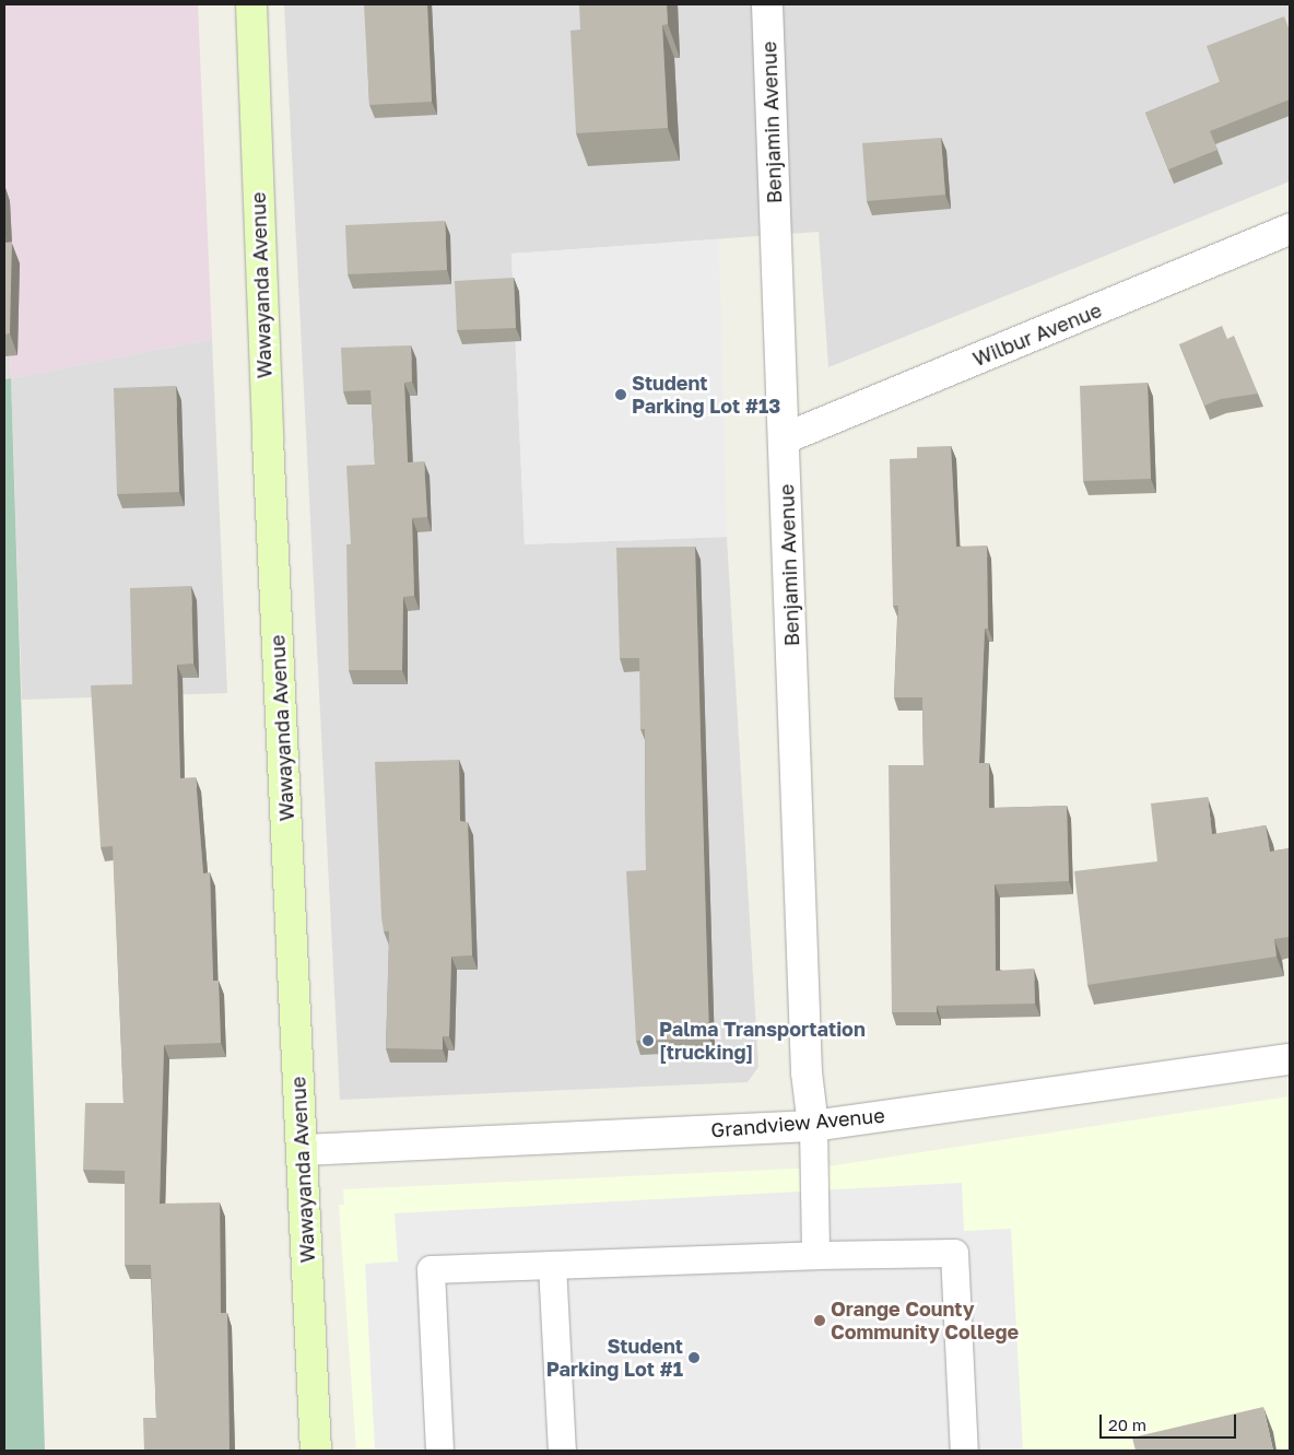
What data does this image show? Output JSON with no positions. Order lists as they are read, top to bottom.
{
  "streets": {
    "street": [
      "Benjamin Avenue",
      "Wawayanda Avenue",
      "Wilbur Avenue",
      "Grandview Avenue"
    ]
  },
  "crossings": [
    ["Benjamin Avenue", "Wilbur Avenue"],
    ["Benjamin Avenue", "Grandview Avenue"],
    ["Wawayanda Avenue", "Grandview Avenue"]
  ],
  "places": [
    "Student Parking Lot #13",
    "Palma Transportation [trucking]",
    "Orange County Community College",
    "Student Parking Lot #1"
  ],
  "scale_bar": "20 m"
}
